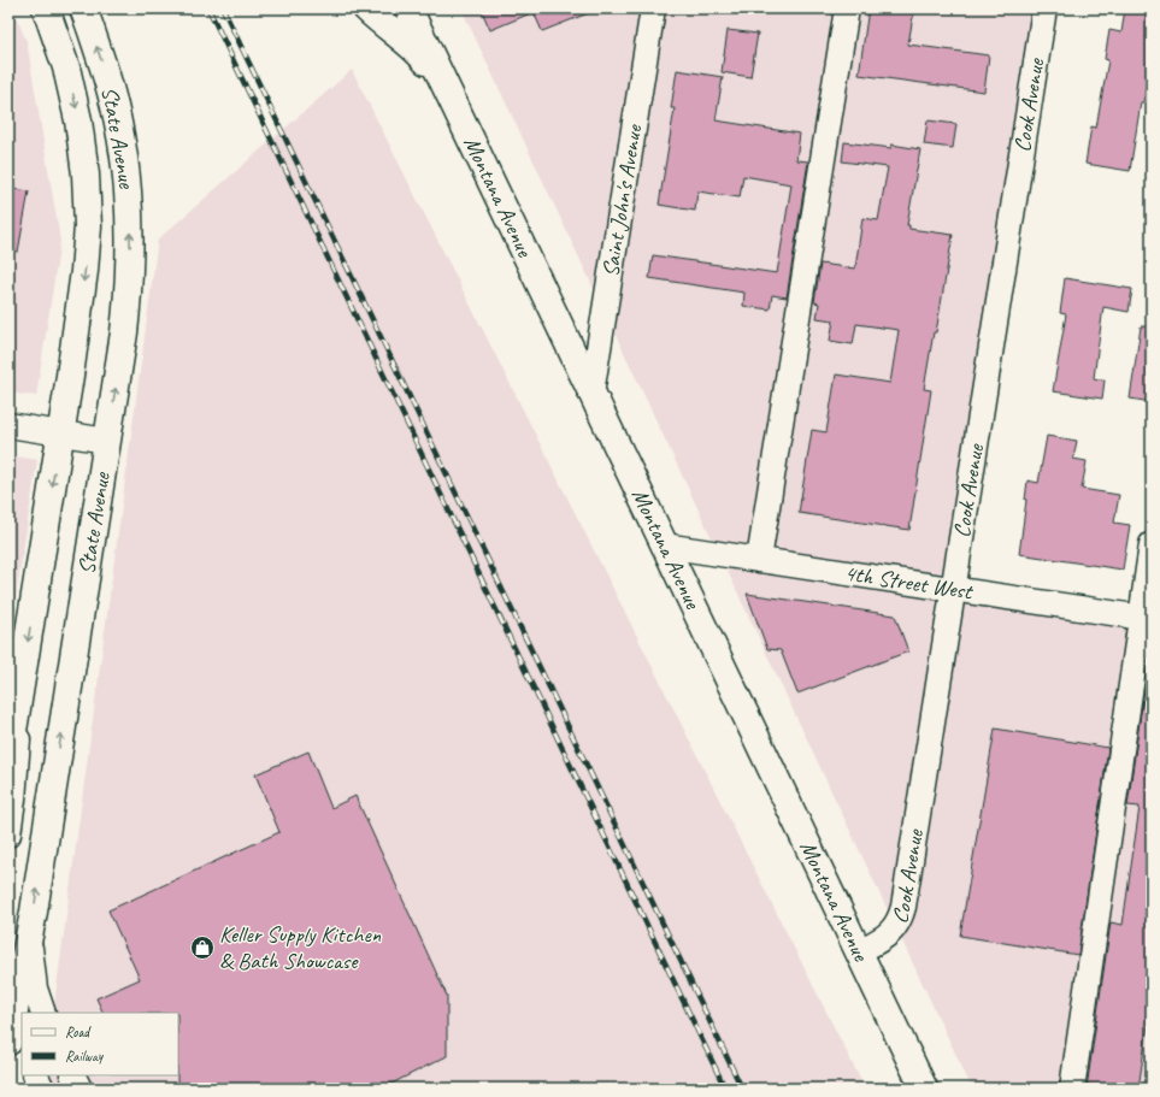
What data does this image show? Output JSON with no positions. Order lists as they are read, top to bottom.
{
  "streets": {
    "main road": ["State Avenue", "Montana Avenue"],
    "street": ["Cook Avenue", "Saint John's Avenue", "4th Street West"]
  },
  "crossings": [
    ["Cook Avenue", "Montana Avenue"],
    ["Cook Avenue", "4th Street West"],
    ["Montana Avenue", "Saint John's Avenue"],
    ["Montana Avenue", "4th Street West"]
  ],
  "places": {
    "shop": ["Keller Supply Kitchen & Bath Showcase"]
  },
  "legend": ["Road", "Railway"]
}
